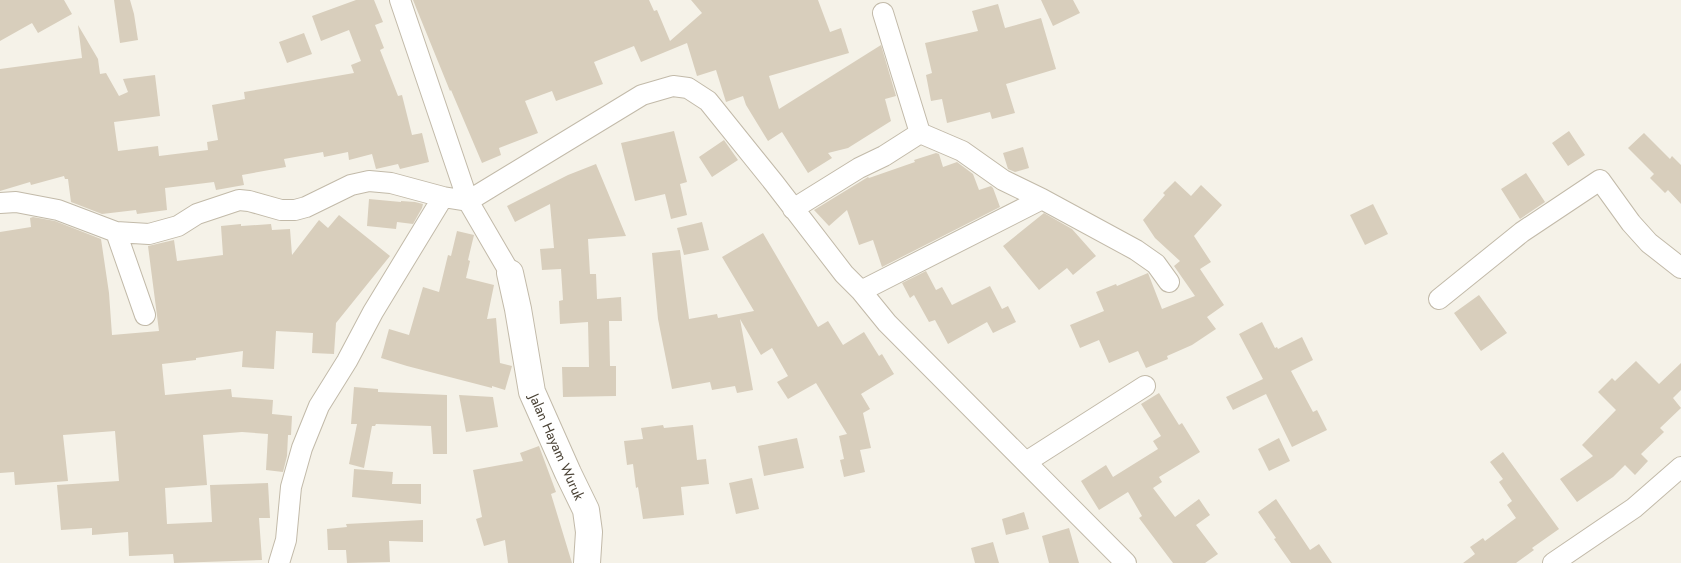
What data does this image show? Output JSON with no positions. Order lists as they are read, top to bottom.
{
  "streets": {
    "street": ["Jalan Hayam Wuruk"]
  }
}
